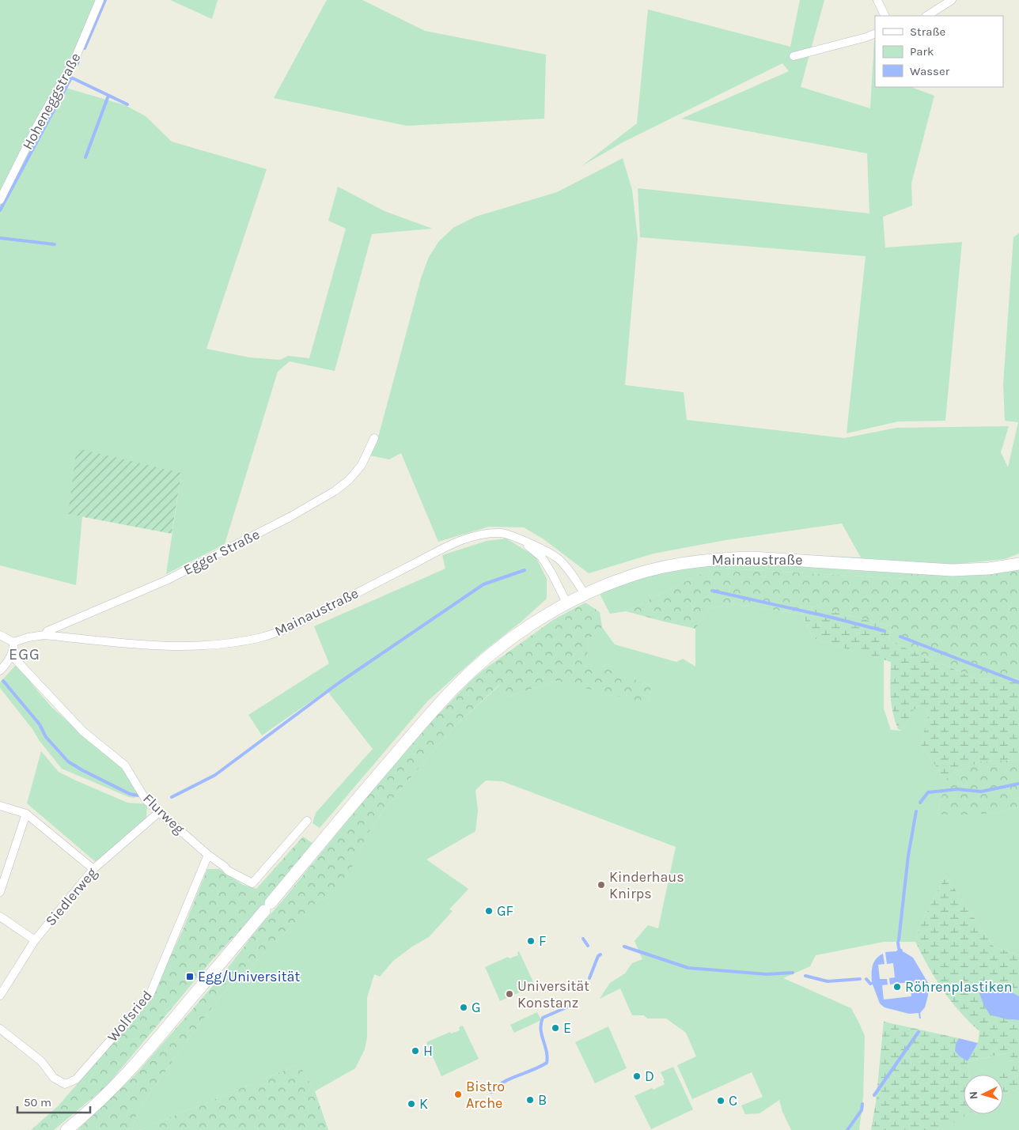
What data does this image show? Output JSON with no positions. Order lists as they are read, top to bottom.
{
  "streets": {
    "main road": ["Mainaustraße"],
    "street": [
      "Hoheneggstraße",
      "Egger Straße",
      "Flurweg",
      "Siedlerweg",
      "Wolfsried"
    ]
  },
  "crossings": [
    ["Egger Straße", "Mainaustraße"],
    ["Flurweg", "Siedlerweg"],
    ["Flurweg", "Wolfsried"]
  ],
  "districts": ["EGG"],
  "places": {
    "other": [
      "Kinderhaus Knirps",
      "GF",
      "F",
      "Röhrenplastiken",
      "Universität Konstanz",
      "G",
      "E",
      "H",
      "D",
      "Bistro Arche",
      "B",
      "C",
      "K"
    ],
    "transit": ["Egg/Universität"]
  },
  "legend": ["Straße", "Park", "Wasser"],
  "scale_bar": "50 m",
  "north": "left"
}
